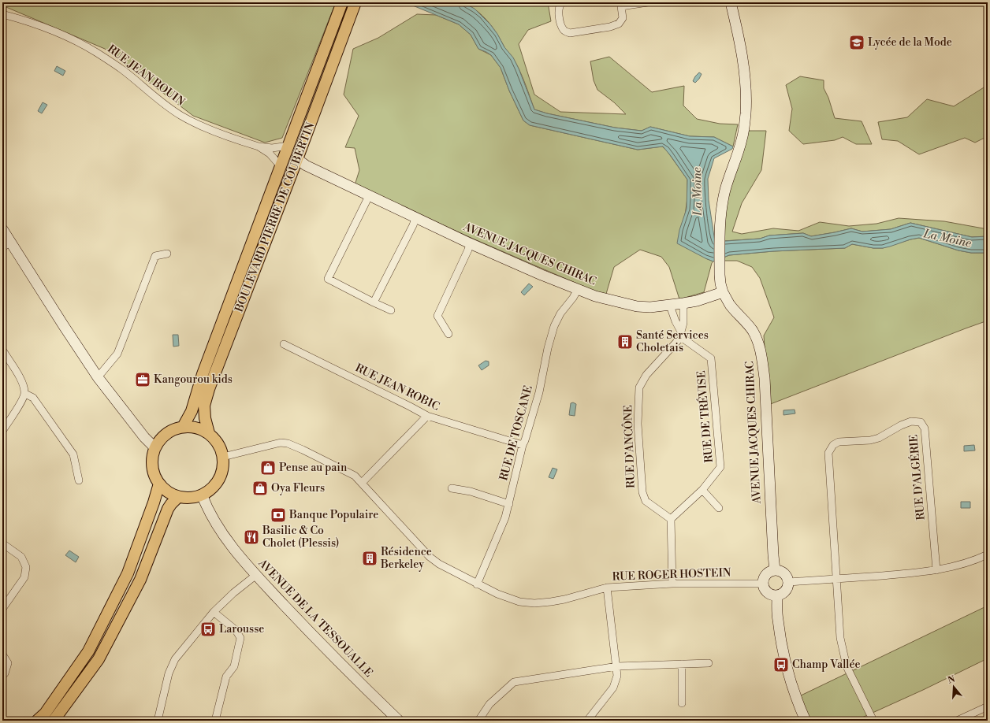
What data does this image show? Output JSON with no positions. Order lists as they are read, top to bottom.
{
  "streets": {
    "main road": ["BOULEVARD PIERRE DE COUBERTIN"],
    "street": [
      "RUE JEAN BOUIN",
      "AVENUE JACQUES CHIRAC",
      "RUE JEAN ROBIC",
      "RUE DE TRÉVISE",
      "RUE DE TOSCANE",
      "RUE D’ANCÔNE",
      "RUE D’ALGÉRIE",
      "RUE ROGER HOSTEIN",
      "AVENUE DE LA TESSOUALLE"
    ]
  },
  "crossings": [
    ["RUE JEAN BOUIN", "BOULEVARD PIERRE DE COUBERTIN"],
    ["BOULEVARD PIERRE DE COUBERTIN", "AVENUE JACQUES CHIRAC"],
    ["BOULEVARD PIERRE DE COUBERTIN", "RUE ROGER HOSTEIN"],
    ["BOULEVARD PIERRE DE COUBERTIN", "AVENUE DE LA TESSOUALLE"],
    ["AVENUE JACQUES CHIRAC", "RUE DE TRÉVISE"],
    ["AVENUE JACQUES CHIRAC", "RUE DE TOSCANE"],
    ["AVENUE JACQUES CHIRAC", "RUE ROGER HOSTEIN"],
    ["RUE JEAN ROBIC", "RUE DE TOSCANE"],
    ["RUE DE TRÉVISE", "RUE D’ANCÔNE"],
    ["RUE DE TOSCANE", "RUE ROGER HOSTEIN"],
    ["RUE ROGER HOSTEIN", "AVENUE DE LA TESSOUALLE"]
  ],
  "water": ["La Moine"],
  "places": {
    "school or university": ["Lycée de la Mode"],
    "building": ["Santé Services Choletais", "Résidence Berkeley"],
    "office": ["Kangourou kids"],
    "shop": ["Pense au pain", "Oya Fleurs"],
    "bank": ["Banque Populaire"],
    "restaurant": ["Basilic & Co Cholet (Plessis)"],
    "bus stop": ["Larousse", "Champ Vallée"]
  },
  "north": "top"
}
